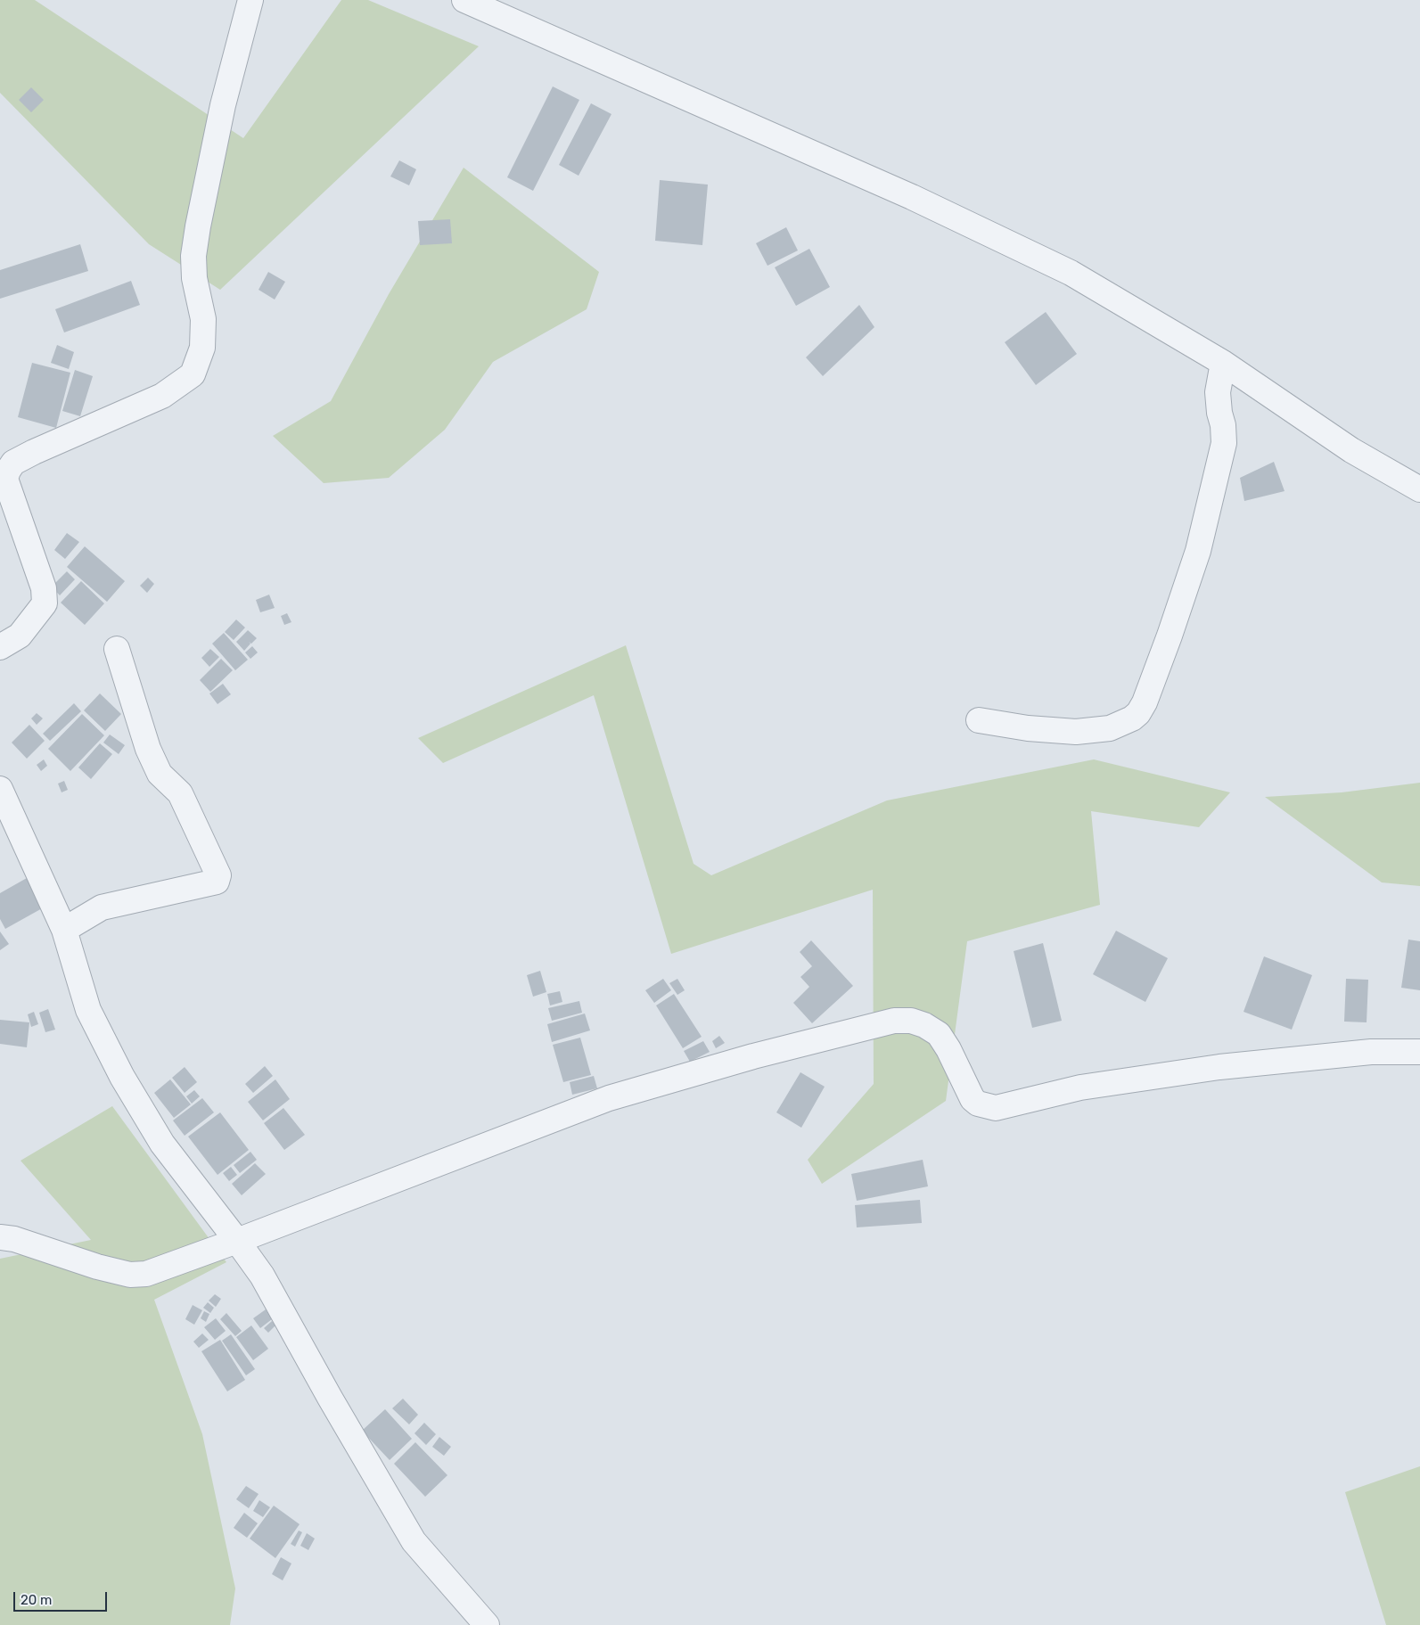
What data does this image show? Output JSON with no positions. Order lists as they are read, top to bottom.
{
  "scale_bar": "20 m"
}
